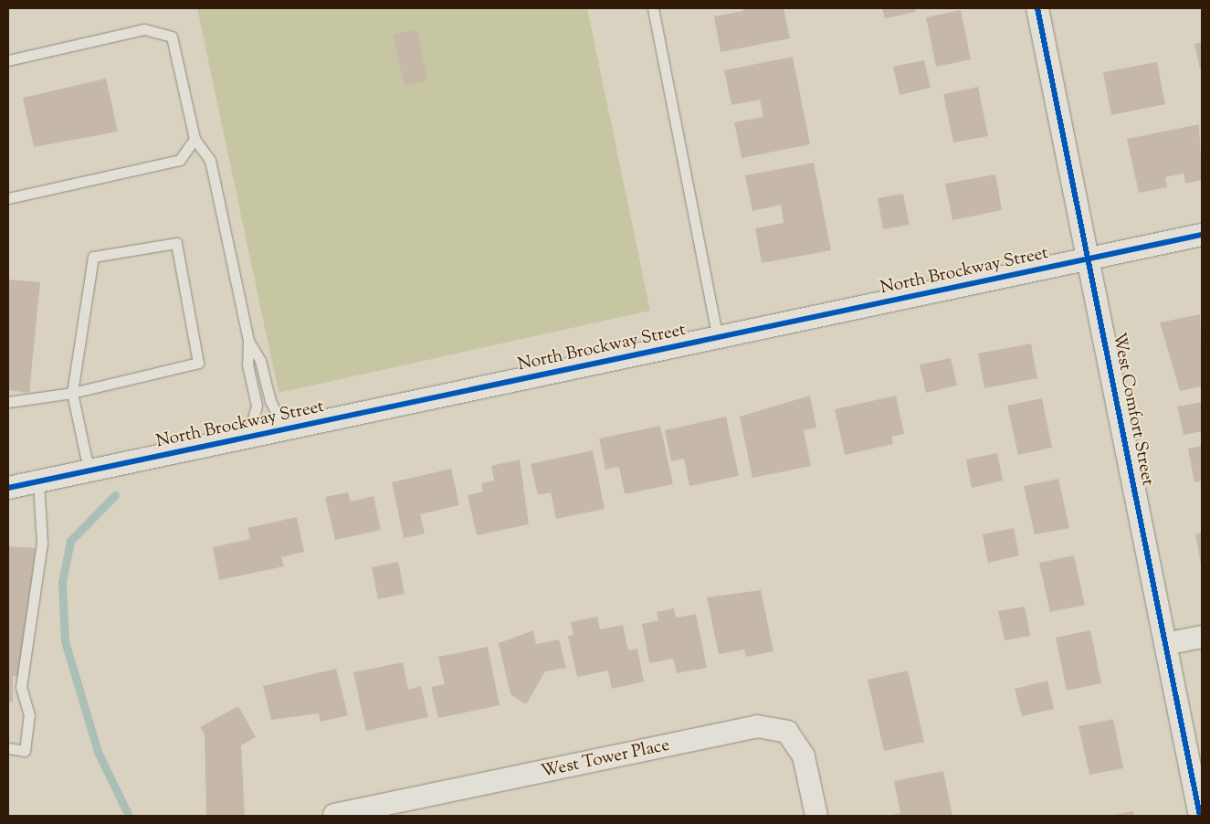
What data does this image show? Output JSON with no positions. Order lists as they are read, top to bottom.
{
  "streets": {
    "street": ["North Brockway Street", "West Comfort Street", "West Tower Place"]
  },
  "crossings": [
    ["North Brockway Street", "West Comfort Street"]
  ]
}
